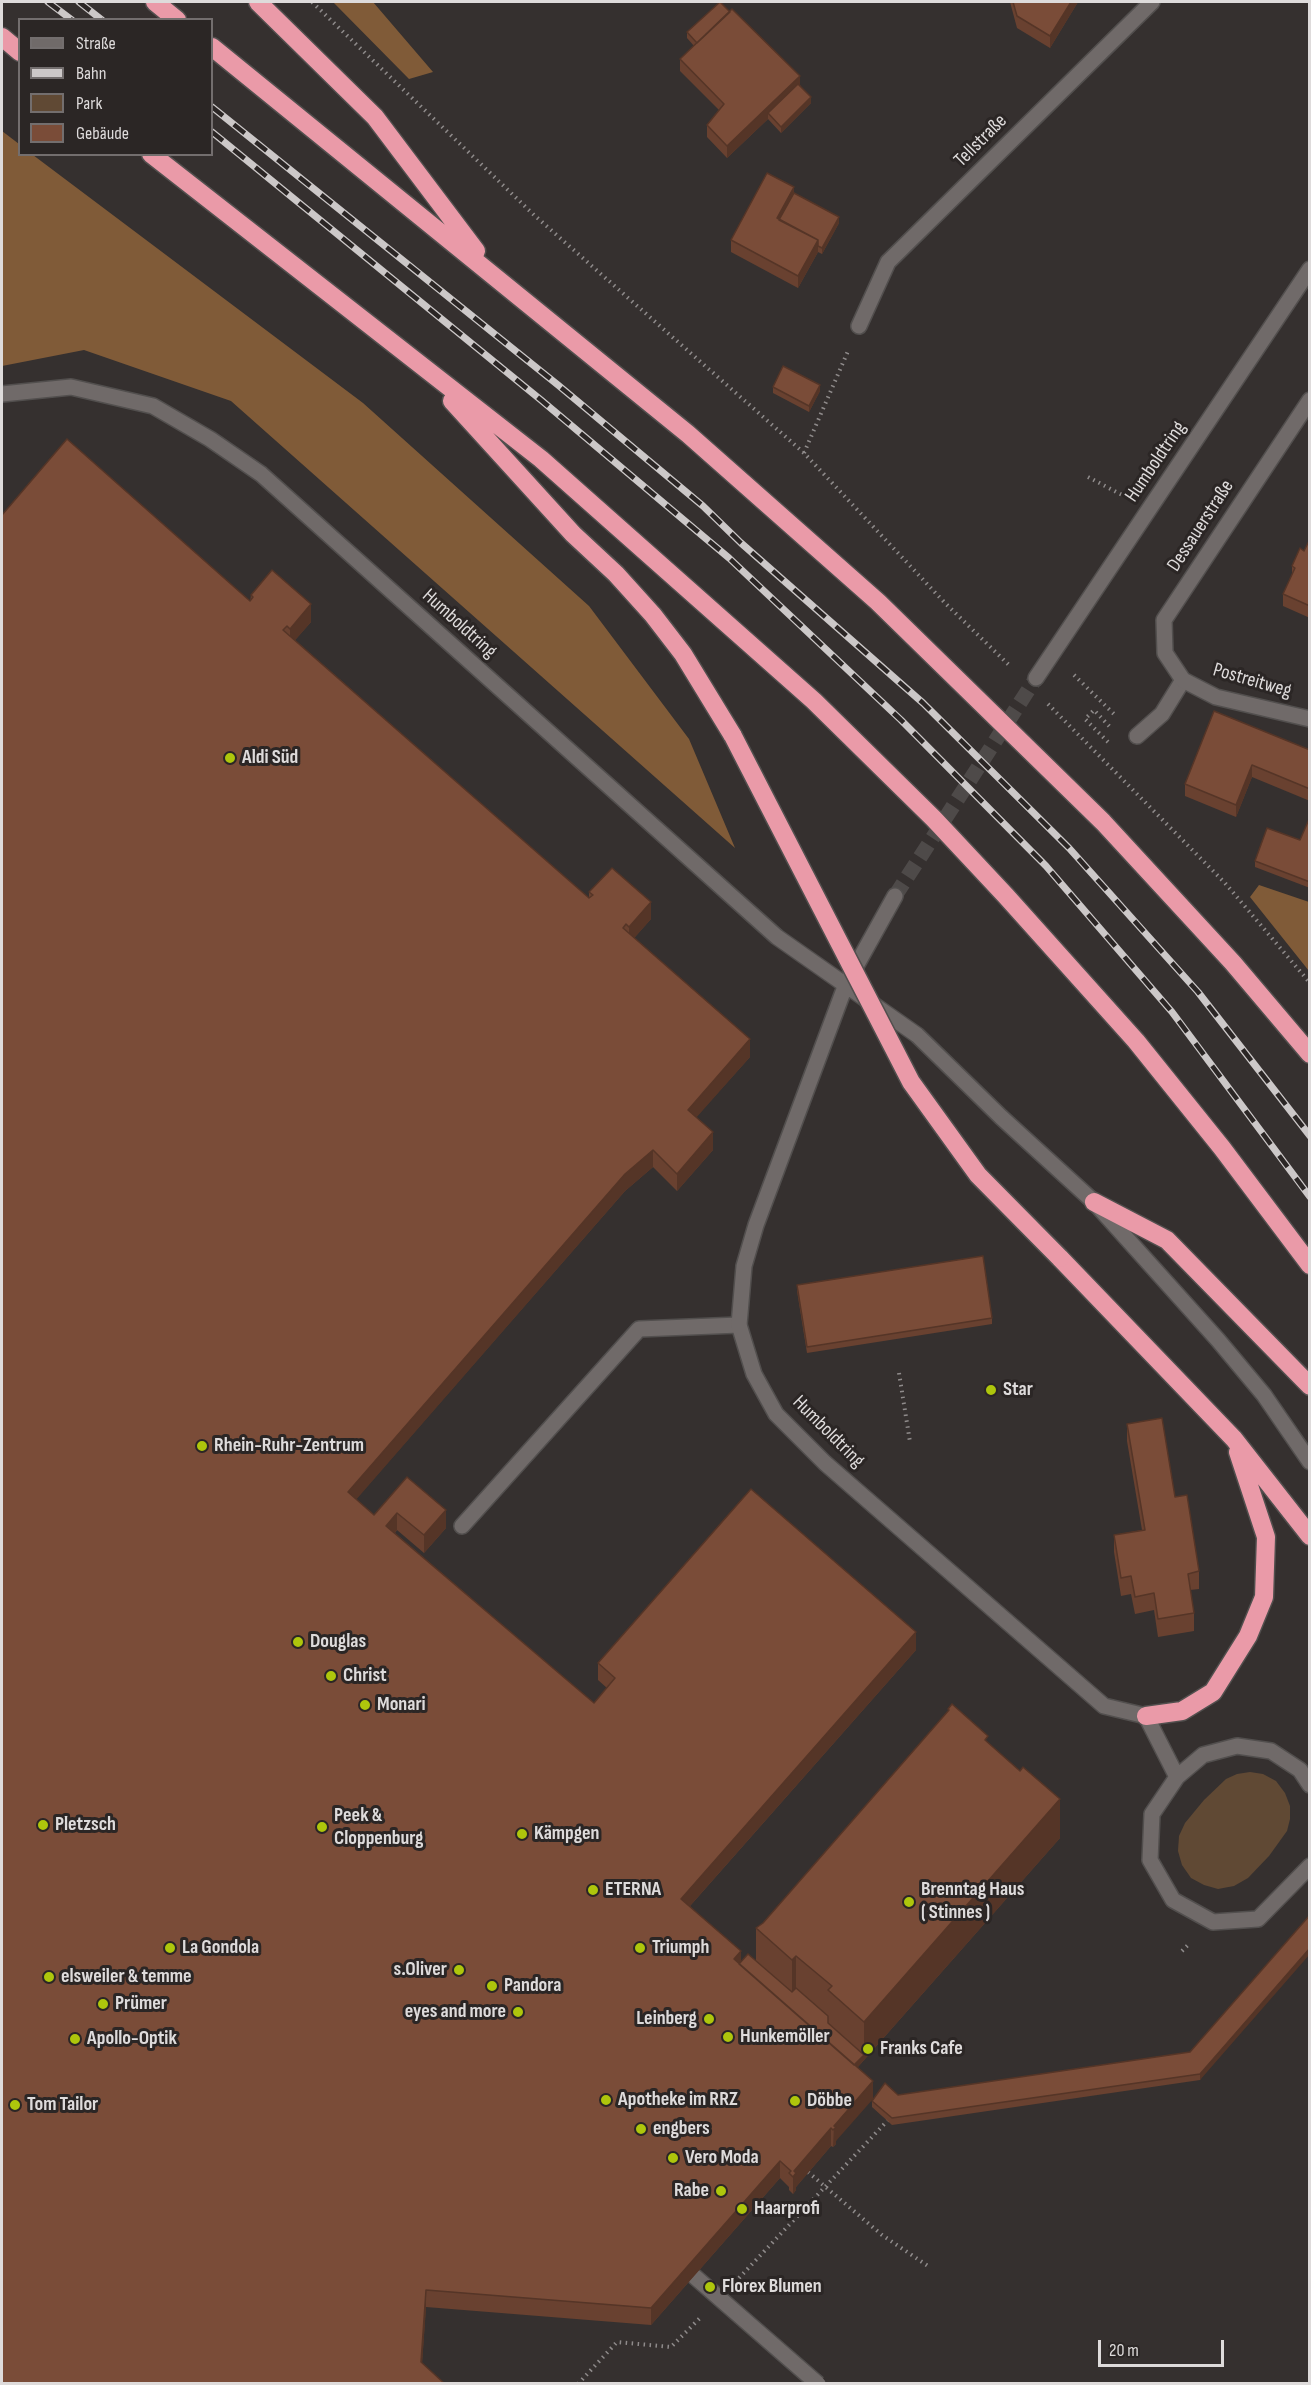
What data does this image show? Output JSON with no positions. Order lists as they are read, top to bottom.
{
  "streets": {
    "street": [
      "Tellstraße",
      "Humboldtring",
      "Dessauerstraße",
      "Postreitweg"
    ]
  },
  "crossings": [
    ["Dessauerstraße", "Postreitweg"]
  ],
  "places": [
    "Aldi Süd",
    "Star",
    "Rhein-Ruhr-Zentrum",
    "Douglas",
    "Christ",
    "Monari",
    "Pletzsch",
    "Peek & Cloppenburg",
    "Kämpgen",
    "ETERNA",
    "Brenntag Haus ( Stinnes )",
    "La Gondola",
    "Triumph",
    "s.Oliver",
    "elsweiler & temme",
    "Pandora",
    "Prümer",
    "eyes and more",
    "Leinberg",
    "Hunkemöller",
    "Apollo-Optik",
    "Franks Cafe",
    "Apotheke im RRZ",
    "Döbbe",
    "Tom Tailor",
    "engbers",
    "Vero Moda",
    "Rabe",
    "Haarprofi",
    "Florex Blumen"
  ],
  "legend": [
    "Straße",
    "Bahn",
    "Park",
    "Gebäude"
  ],
  "scale_bar": "20 m"
}
